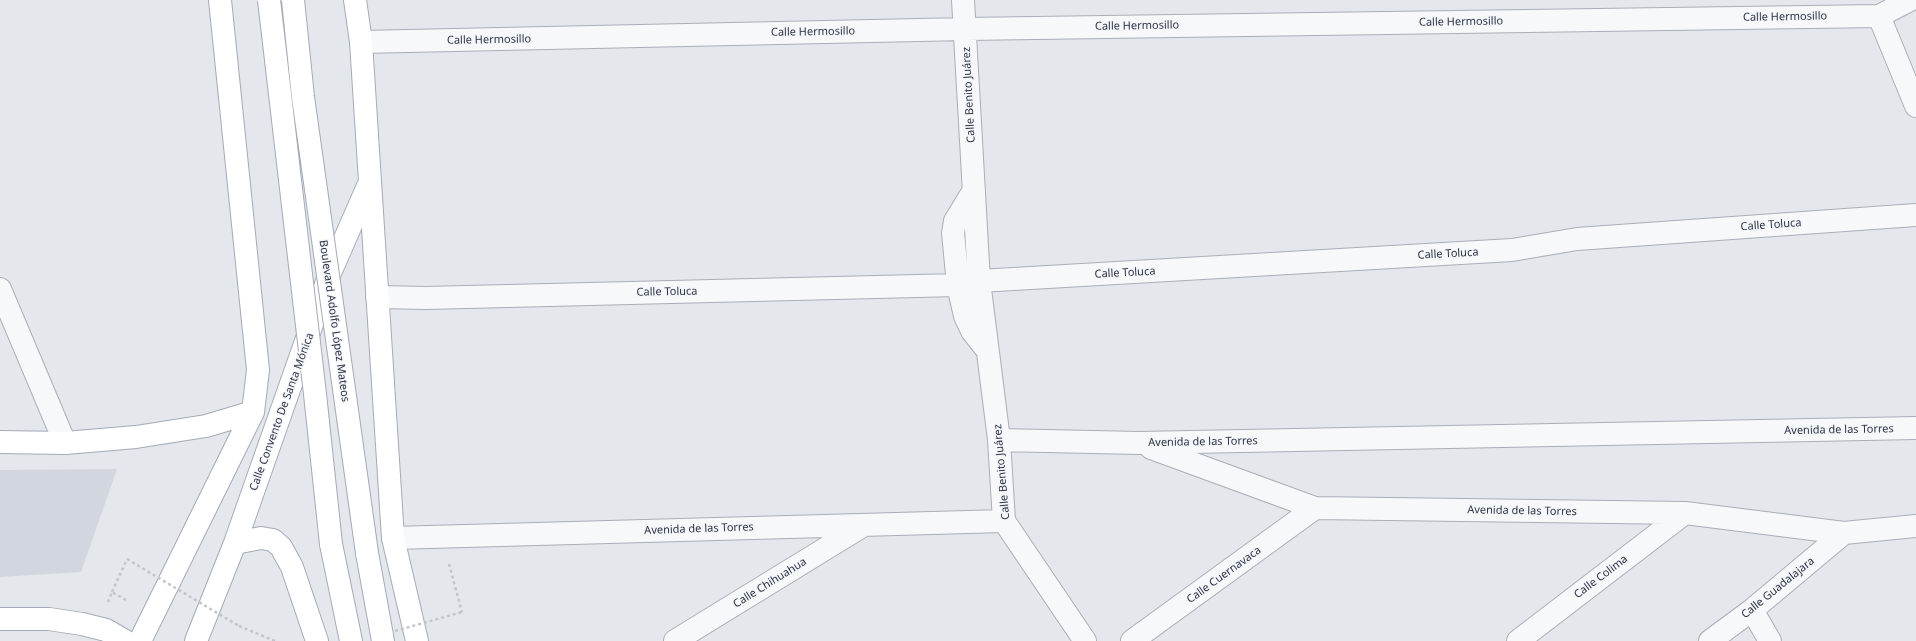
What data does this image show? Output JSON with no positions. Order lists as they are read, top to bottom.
{
  "streets": {
    "main road": ["Boulevard Adolfo López Mateos", "Calle Convento De Santa Mónica"],
    "street": [
      "Calle Hermosillo",
      "Calle Benito Juárez",
      "Calle Toluca",
      "Avenida de las Torres",
      "Calle Cuernavaca",
      "Calle Colima",
      "Calle Chihuahua",
      "Calle Guadalajara"
    ]
  },
  "crossings": [
    ["Calle Hermosillo", "Calle Benito Juárez"],
    ["Calle Benito Juárez", "Calle Toluca"],
    ["Calle Benito Juárez", "Avenida de las Torres"],
    ["Avenida de las Torres", "Calle Cuernavaca"],
    ["Avenida de las Torres", "Calle Colima"],
    ["Avenida de las Torres", "Calle Chihuahua"],
    ["Avenida de las Torres", "Calle Guadalajara"]
  ]
}
